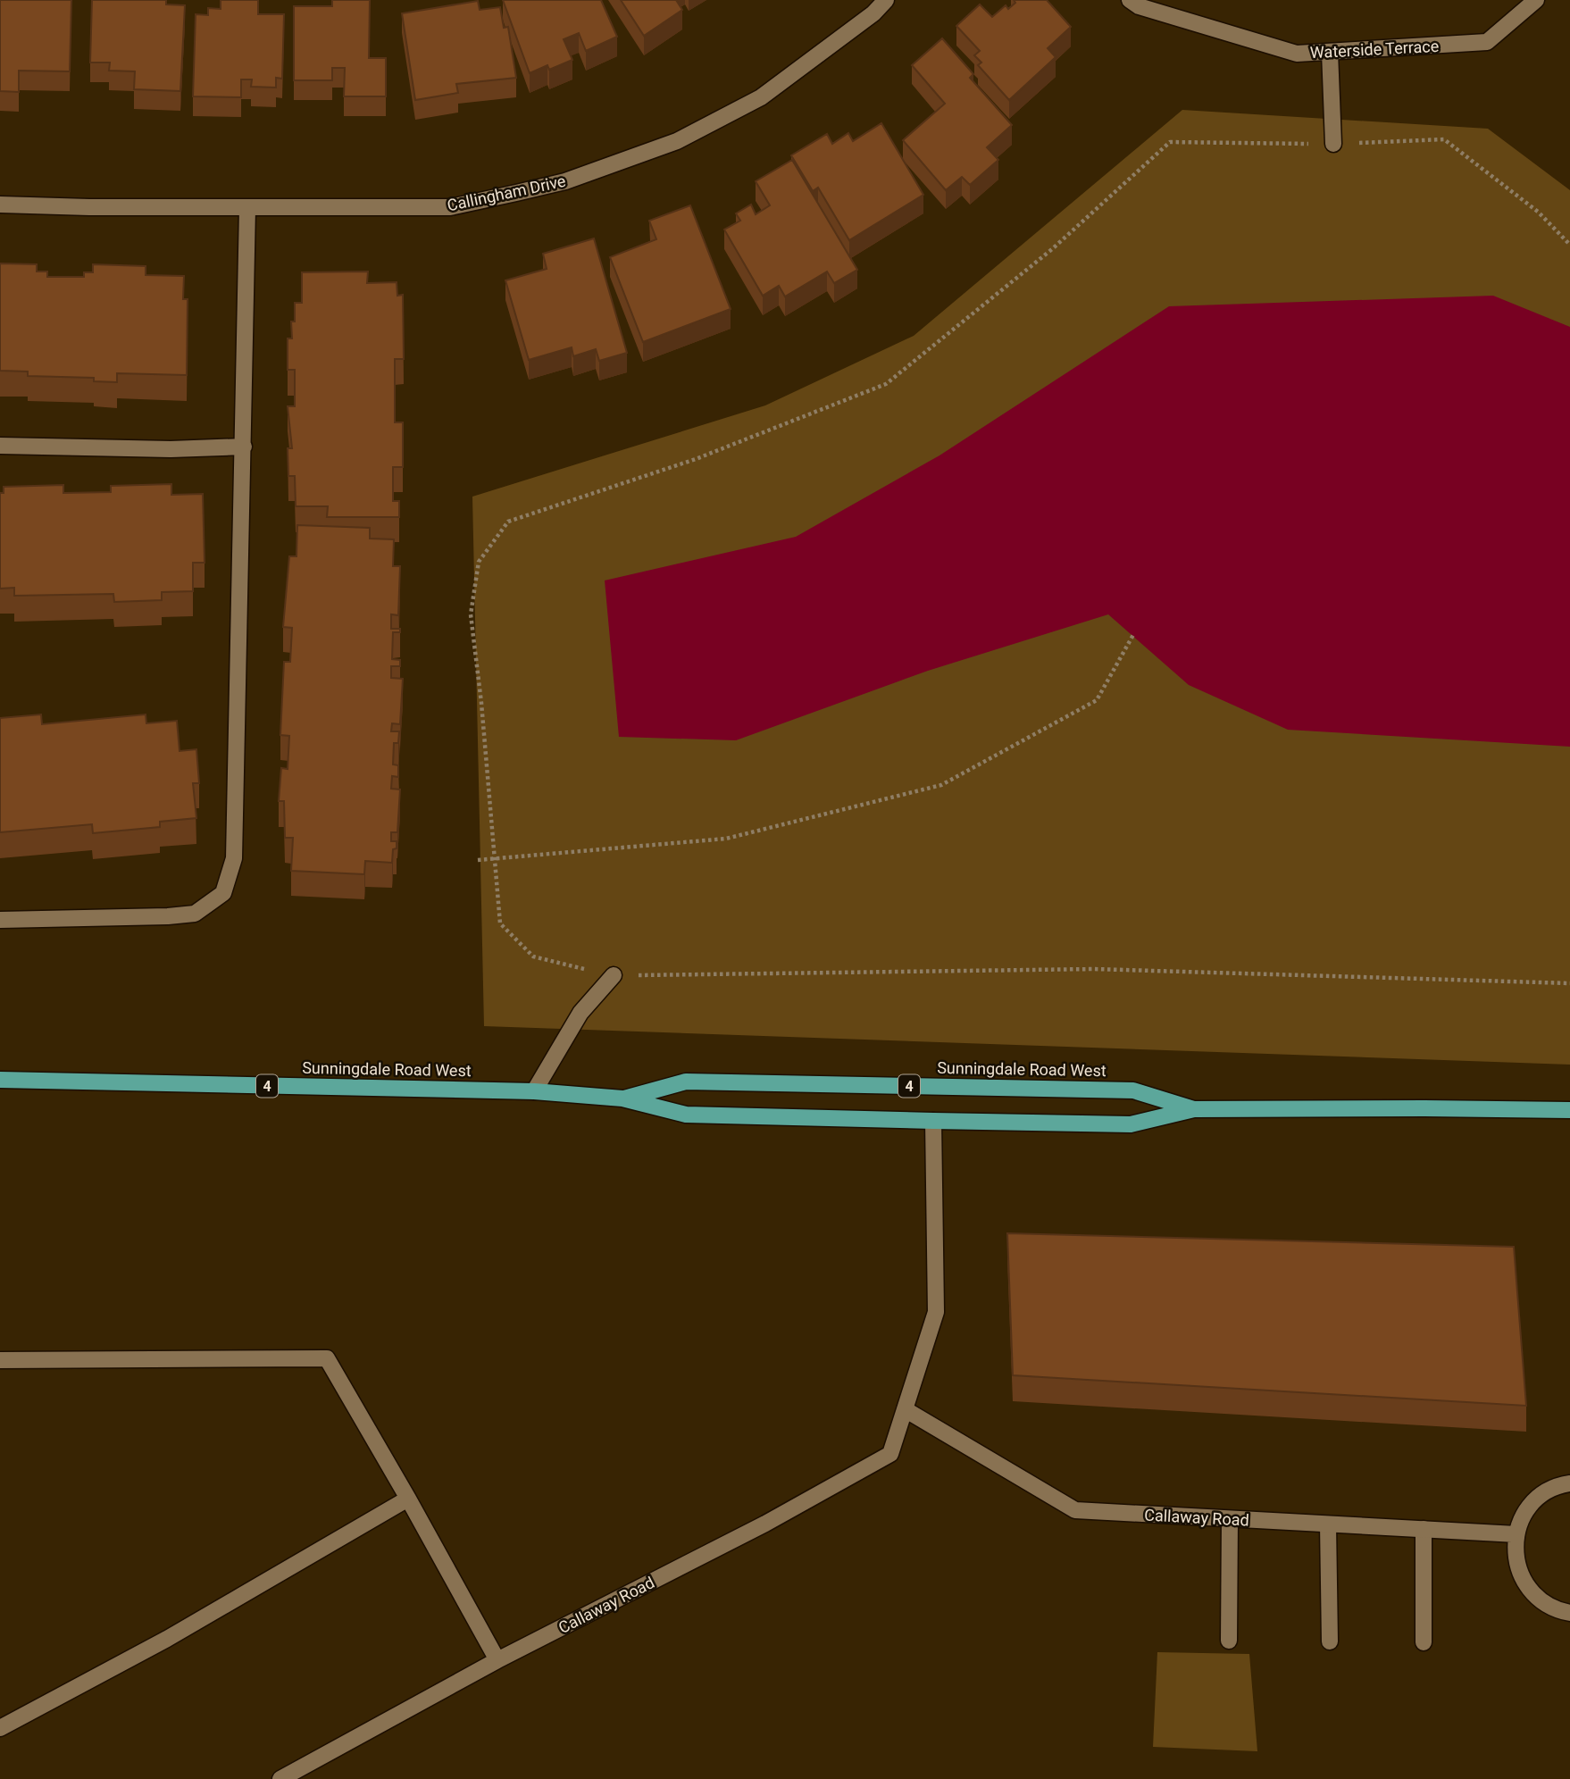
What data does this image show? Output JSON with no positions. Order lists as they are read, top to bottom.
{
  "streets": {
    "main road": ["Sunningdale Road West", "4"],
    "street": ["Waterside Terrace", "Callingham Drive", "Callaway Road"]
  },
  "crossings": [
    ["Sunningdale Road West", "Callaway Road"]
  ]
}
